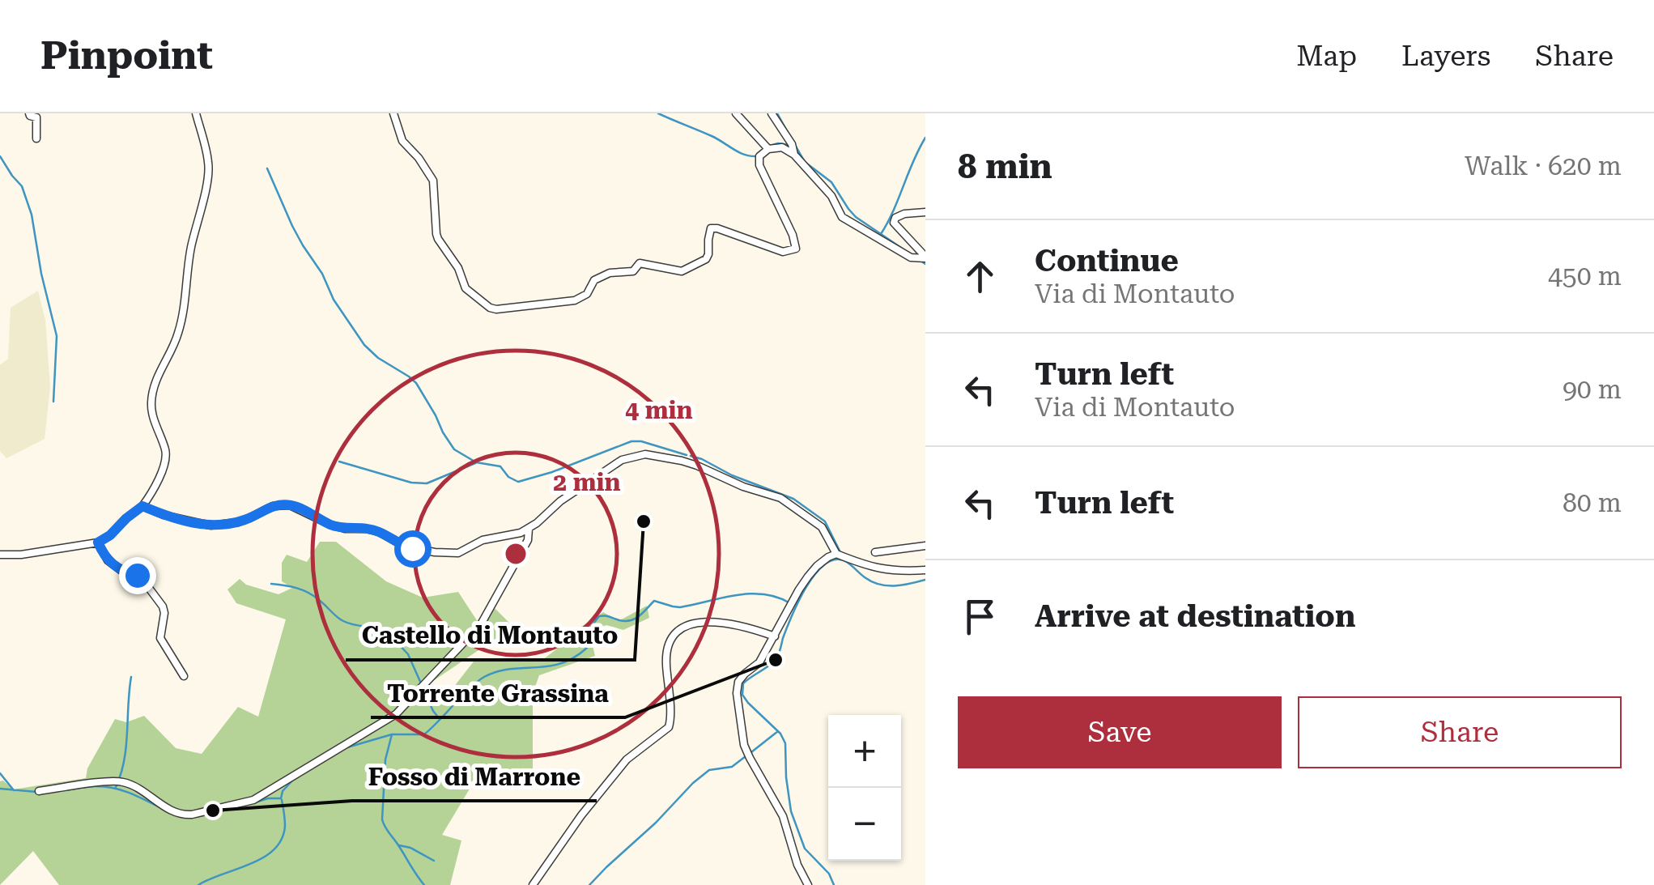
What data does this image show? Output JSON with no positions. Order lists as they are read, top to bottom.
{
  "places": ["Castello di Montauto", "Torrente Grassina", "Fosso di Marrone"],
  "page": {
    "header": "Pinpoint",
    "nav": ["Map", "Layers", "Share"],
    "heading": ["8 min", "Walk · 620 m"],
    "list": [
      ["Continue", "Via di Montauto", "450 m"],
      ["Turn left", "Via di Montauto", "90 m"],
      ["Turn left", "80 m"],
      "Arrive at destination"
    ],
    "buttons": ["Save", "Share"],
    "map_buttons": ["+", "−"]
  },
  "rings": ["4 min", "2 min"]
}
